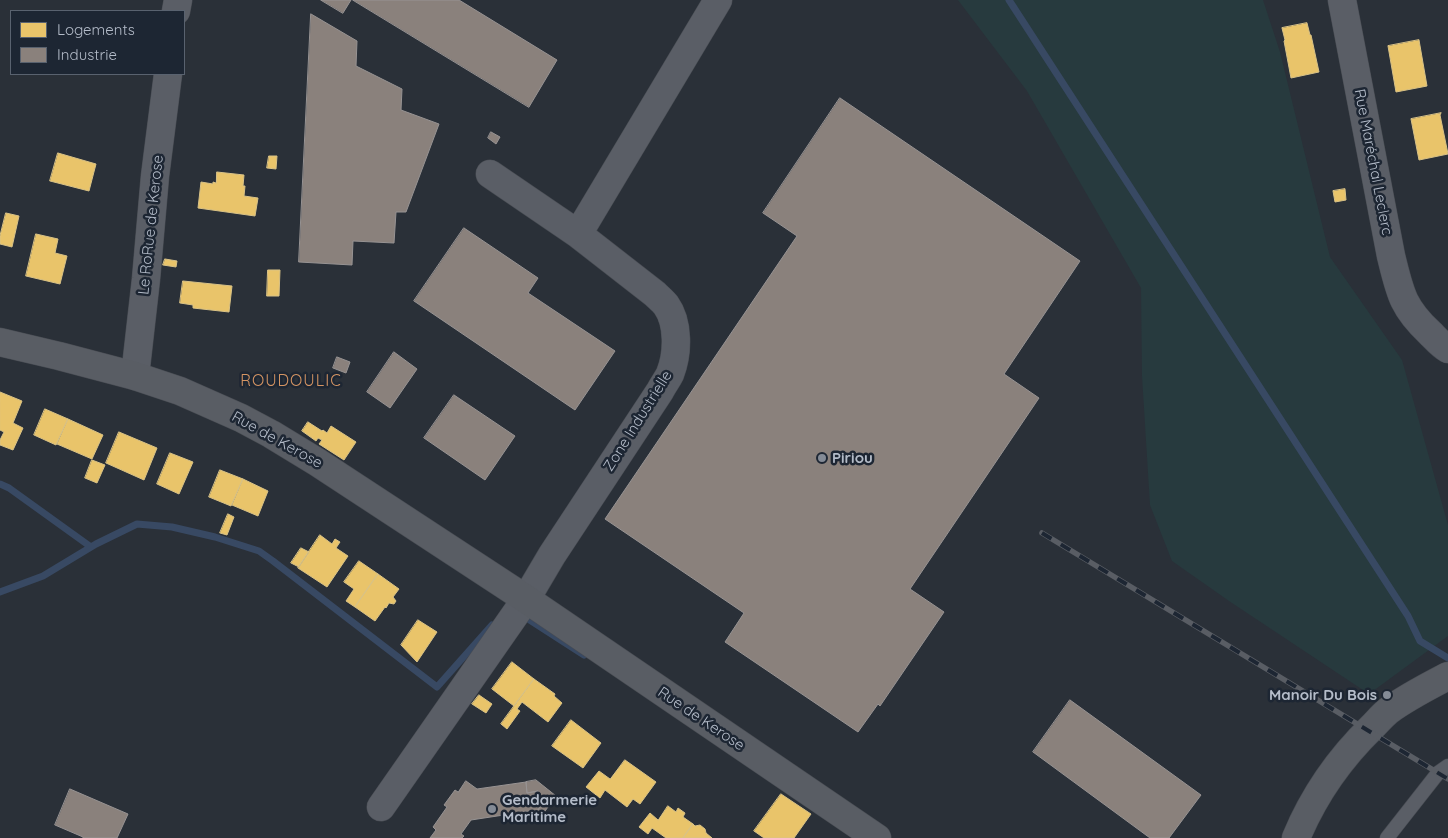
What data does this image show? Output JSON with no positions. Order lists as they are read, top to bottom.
{
  "streets": {
    "street": [
      "Rue Maréchal Leclerc",
      "Le RoRue de Kerose",
      "Zone Industrielle",
      "Rue de Kerose"
    ]
  },
  "crossings": [
    ["Le RoRue de Kerose", "Rue de Kerose"],
    ["Zone Industrielle", "Rue de Kerose"]
  ],
  "districts": ["ROUDOULIC"],
  "places": ["Piriou", "Manoir Du Bois", "Gendarmerie Maritime"],
  "legend": ["Logements", "Industrie"]
}
